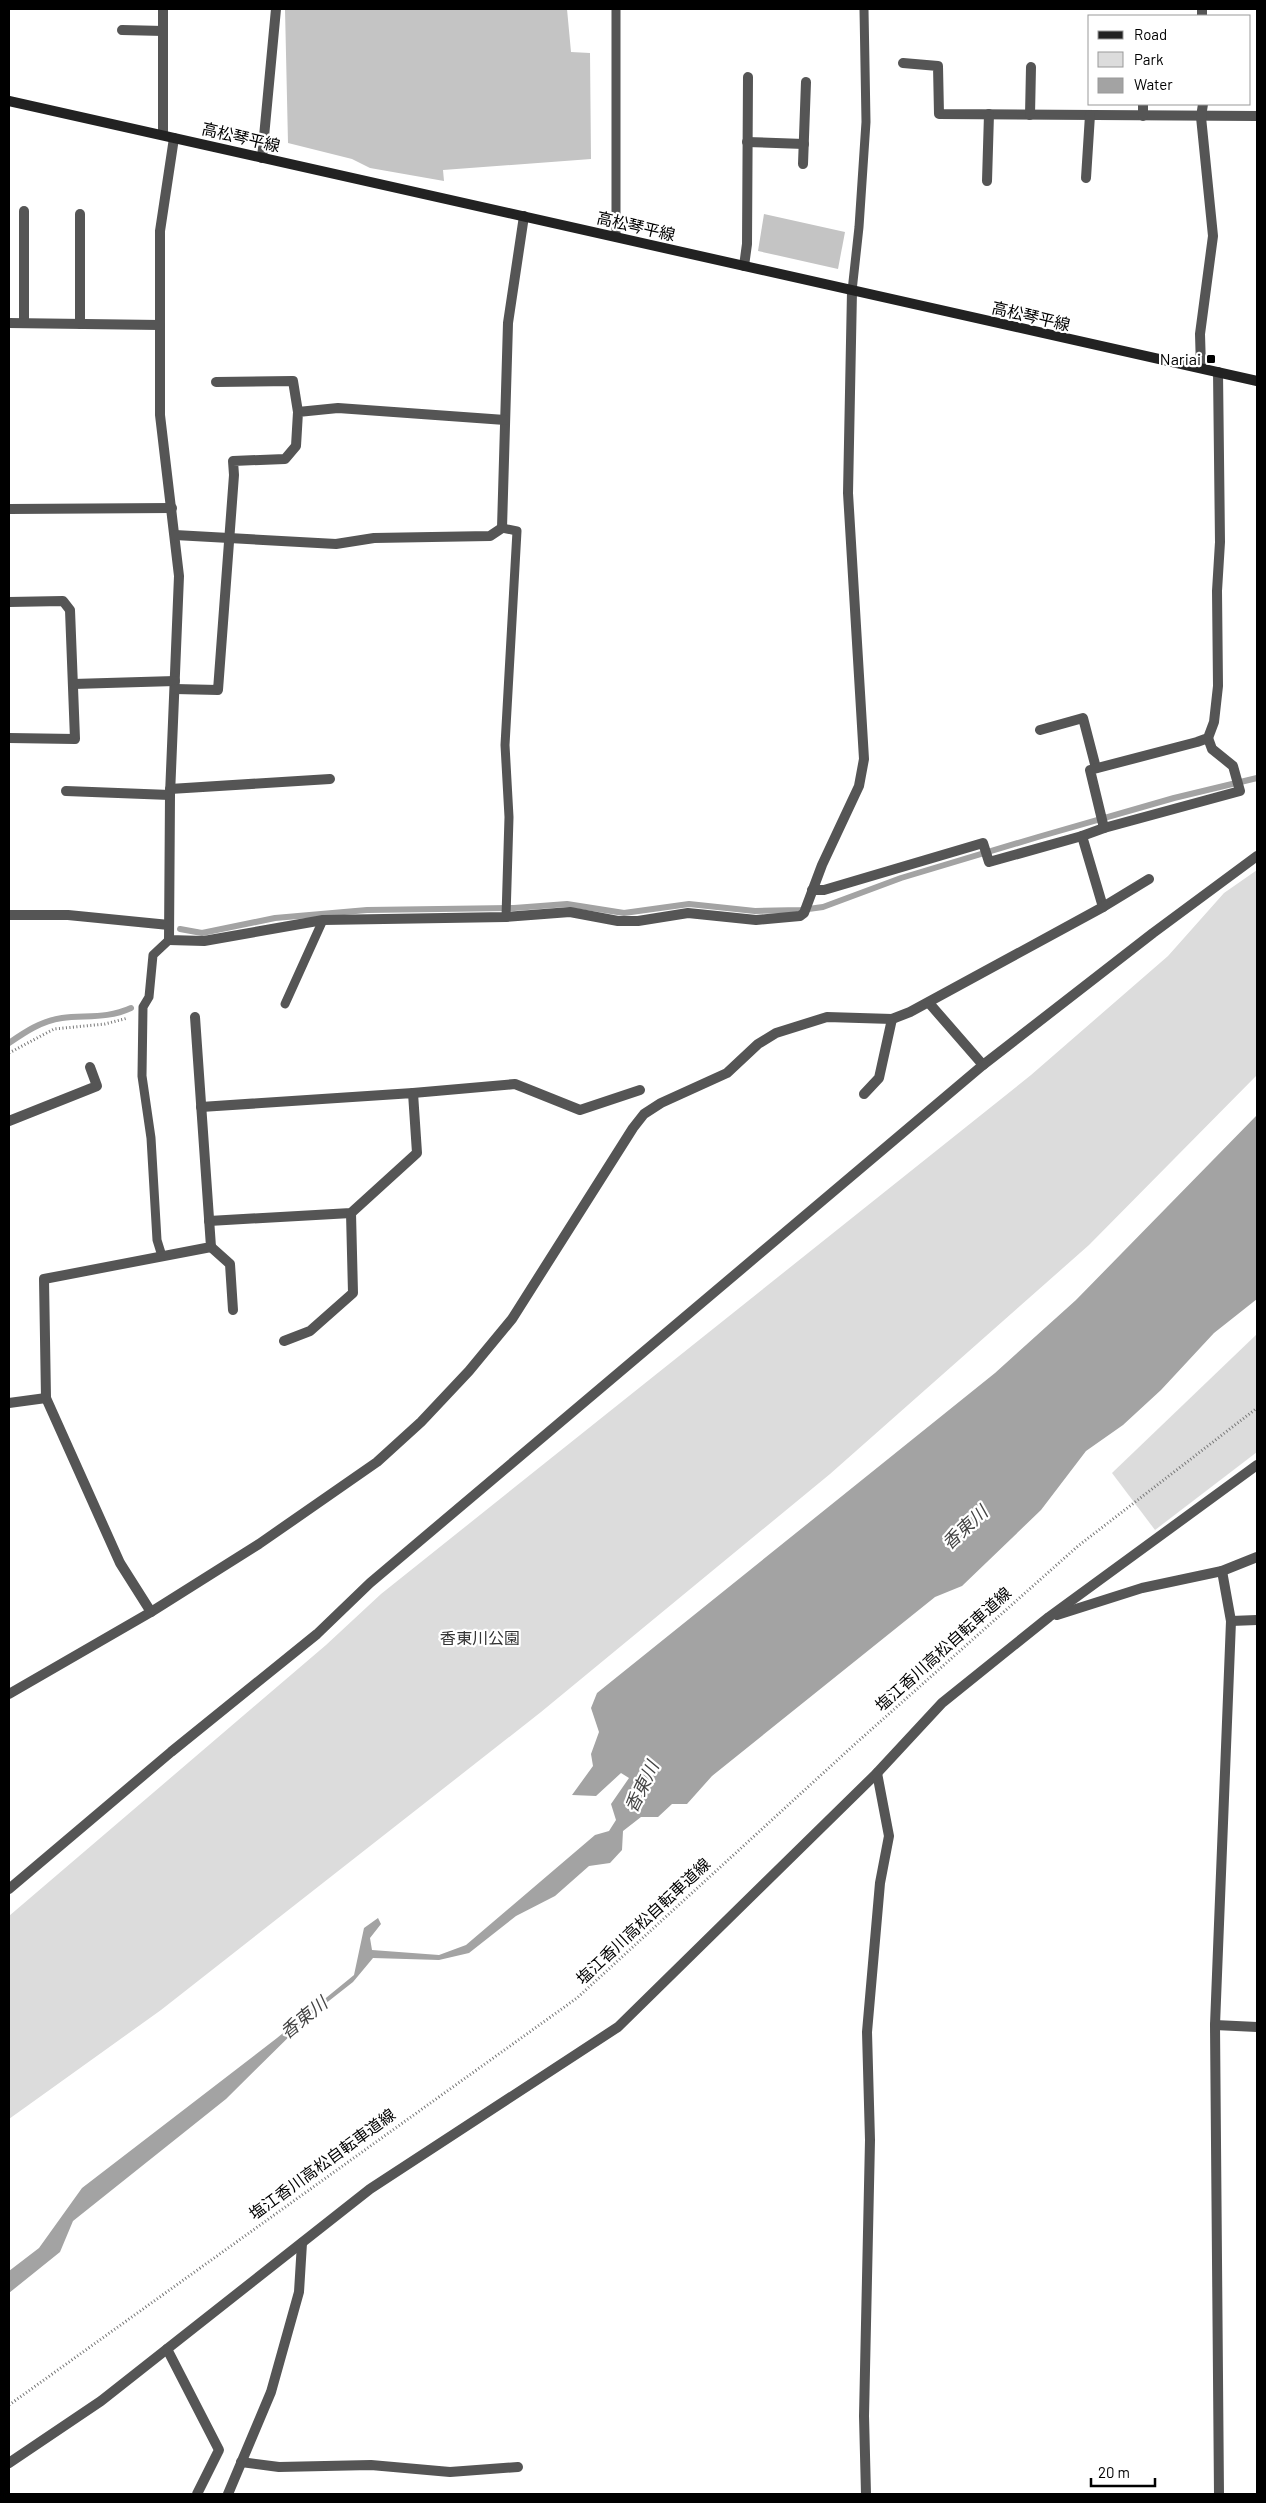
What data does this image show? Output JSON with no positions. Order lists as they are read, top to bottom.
{
  "streets": {
    "main road": ["高松琴平線"],
    "path": ["塩江香川高松自転車道線"]
  },
  "water": ["香東川"],
  "parks": ["香東川公園"],
  "places": {
    "transit": ["Nariai"]
  },
  "legend": ["Road", "Park", "Water"],
  "scale_bar": "20 m"
}
